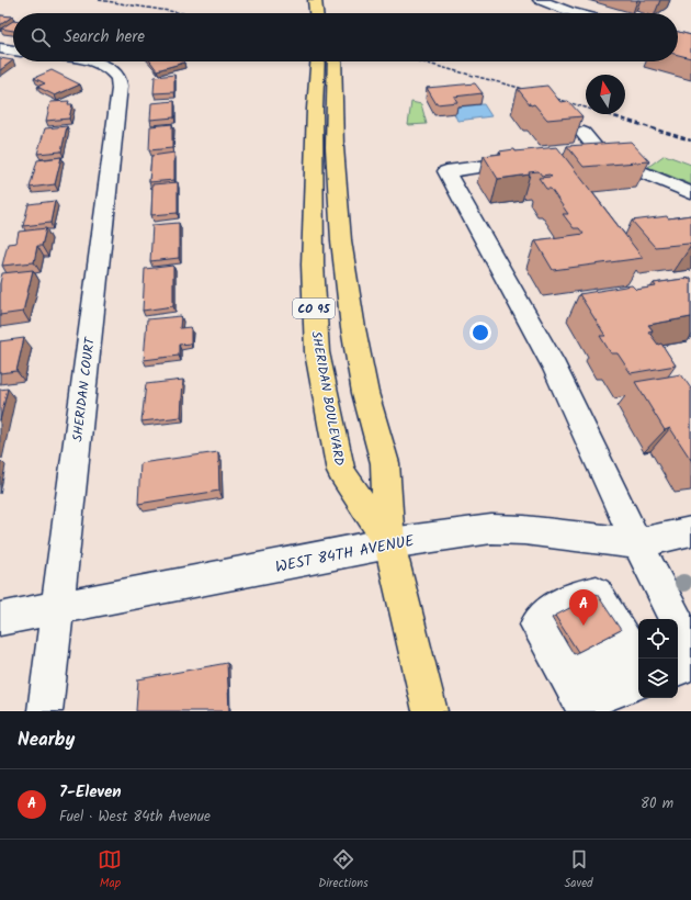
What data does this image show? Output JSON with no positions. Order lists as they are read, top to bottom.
{
  "streets": {
    "main road": ["CO 95", "SHERIDAN BOULEVARD"],
    "street": ["SHERIDAN COURT", "WEST 84TH AVENUE"]
  },
  "crossings": [
    ["SHERIDAN COURT", "WEST 84TH AVENUE"],
    ["SHERIDAN BOULEVARD", "WEST 84TH AVENUE"]
  ],
  "north": "top",
  "page": {
    "search": "Search here",
    "pins": "A",
    "heading": "Nearby",
    "list": [
      {
        "mark": "A",
        "name": "7-Eleven",
        "note": "Fuel · West 84th Avenue",
        "value": "80 m"
      }
    ],
    "nav": ["Map", "Directions", "Saved"]
  }
}
